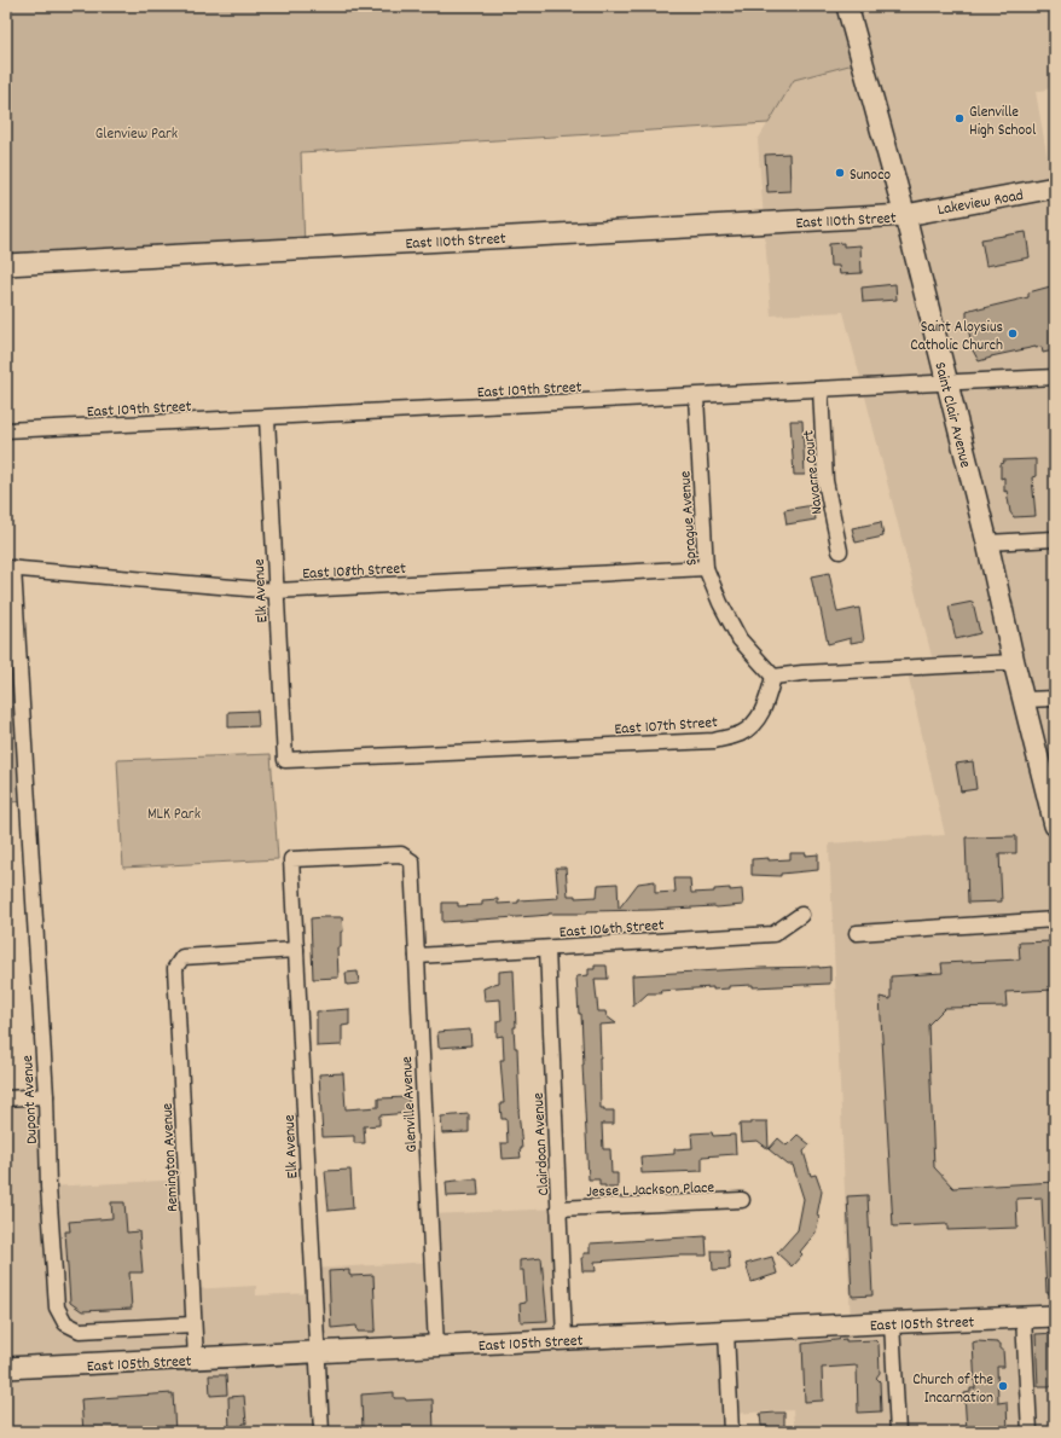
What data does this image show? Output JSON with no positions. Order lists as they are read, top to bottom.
{
  "streets": {
    "street": [
      "Lakeview Road",
      "East 110th Street",
      "East 109th Street",
      "Saint Clair Avenue",
      "Navarre Court",
      "Sprague Avenue",
      "East 108th Street",
      "Elk Avenue",
      "East 107th Street",
      "East 106th Street",
      "Dupont Avenue",
      "Glenville Avenue",
      "Clairdoan Avenue",
      "Remington Avenue",
      "Jesse L Jackson Place",
      "East 105th Street"
    ]
  },
  "crossings": [
    ["Lakeview Road", "East 110th Street"],
    ["Lakeview Road", "Saint Clair Avenue"],
    ["East 110th Street", "Saint Clair Avenue"],
    ["East 109th Street", "Saint Clair Avenue"],
    ["East 109th Street", "Navarre Court"],
    ["East 109th Street", "Sprague Avenue"],
    ["East 109th Street", "Elk Avenue"],
    ["Sprague Avenue", "East 108th Street"],
    ["Sprague Avenue", "East 107th Street"],
    ["East 108th Street", "Elk Avenue"],
    ["East 108th Street", "Dupont Avenue"],
    ["Elk Avenue", "East 107th Street"],
    ["Elk Avenue", "Glenville Avenue"],
    ["Elk Avenue", "Remington Avenue"],
    ["Elk Avenue", "East 105th Street"],
    ["East 106th Street", "Glenville Avenue"],
    ["East 106th Street", "Clairdoan Avenue"],
    ["Dupont Avenue", "Remington Avenue"],
    ["Glenville Avenue", "East 105th Street"],
    ["Clairdoan Avenue", "Jesse L Jackson Place"],
    ["Clairdoan Avenue", "East 105th Street"],
    ["Remington Avenue", "East 105th Street"]
  ],
  "parks": ["Glenview Park", "MLK Park"],
  "places": [
    "Glenville High School",
    "Sunoco",
    "Saint Aloysius Catholic Church",
    "Church of the Incarnation"
  ]
}
